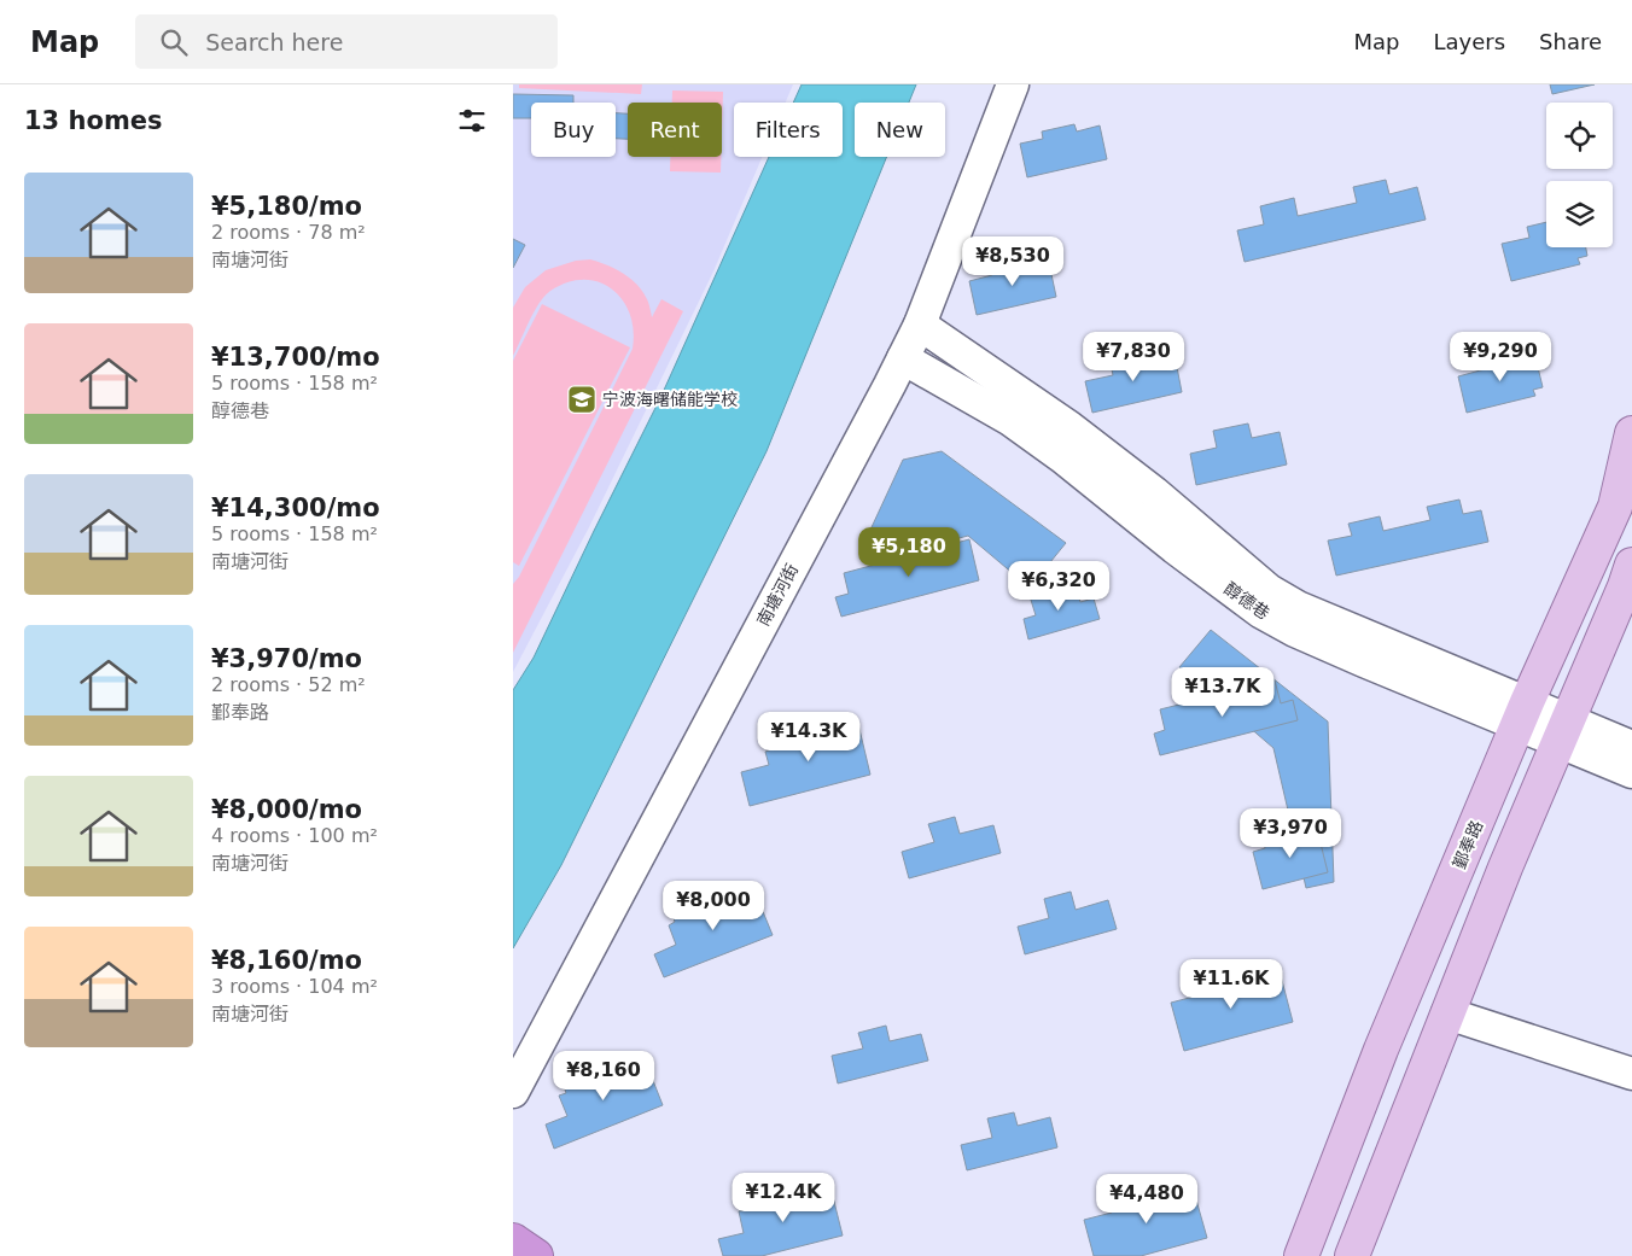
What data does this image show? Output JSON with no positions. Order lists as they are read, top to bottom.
{
  "streets": {
    "main road": ["鄞奉路"],
    "street": ["南塘河街", "醇德巷"]
  },
  "crossings": [
    ["南塘河街", "醇德巷"],
    ["醇德巷", "鄞奉路"]
  ],
  "places": {
    "school or university": ["宁波海曙储能学校"]
  },
  "page": {
    "header": "Map",
    "search": "Search here",
    "nav": ["Map", "Layers", "Share"],
    "heading": "13 homes",
    "chip": [
      "Buy",
      "Rent",
      "Filters",
      "New"
    ],
    "list": [
      {
        "name": "¥5,180/mo",
        "note": "2 rooms · 78 m² · 南塘河街"
      },
      {
        "name": "¥13,700/mo",
        "note": "5 rooms · 158 m² · 醇德巷"
      },
      {
        "name": "¥14,300/mo",
        "note": "5 rooms · 158 m² · 南塘河街"
      },
      {
        "name": "¥3,970/mo",
        "note": "2 rooms · 52 m² · 鄞奉路"
      },
      {
        "name": "¥8,000/mo",
        "note": "4 rooms · 100 m² · 南塘河街"
      },
      {
        "name": "¥8,160/mo",
        "note": "3 rooms · 104 m² · 南塘河街"
      }
    ],
    "price": [
      "¥8,530",
      "¥7,830",
      "¥9,290",
      "¥5,180",
      "¥6,320",
      "¥13.7K",
      "¥14.3K",
      "¥3,970",
      "¥8,000",
      "¥11.6K",
      "¥8,160",
      "¥12.4K",
      "¥4,480"
    ]
  }
}
